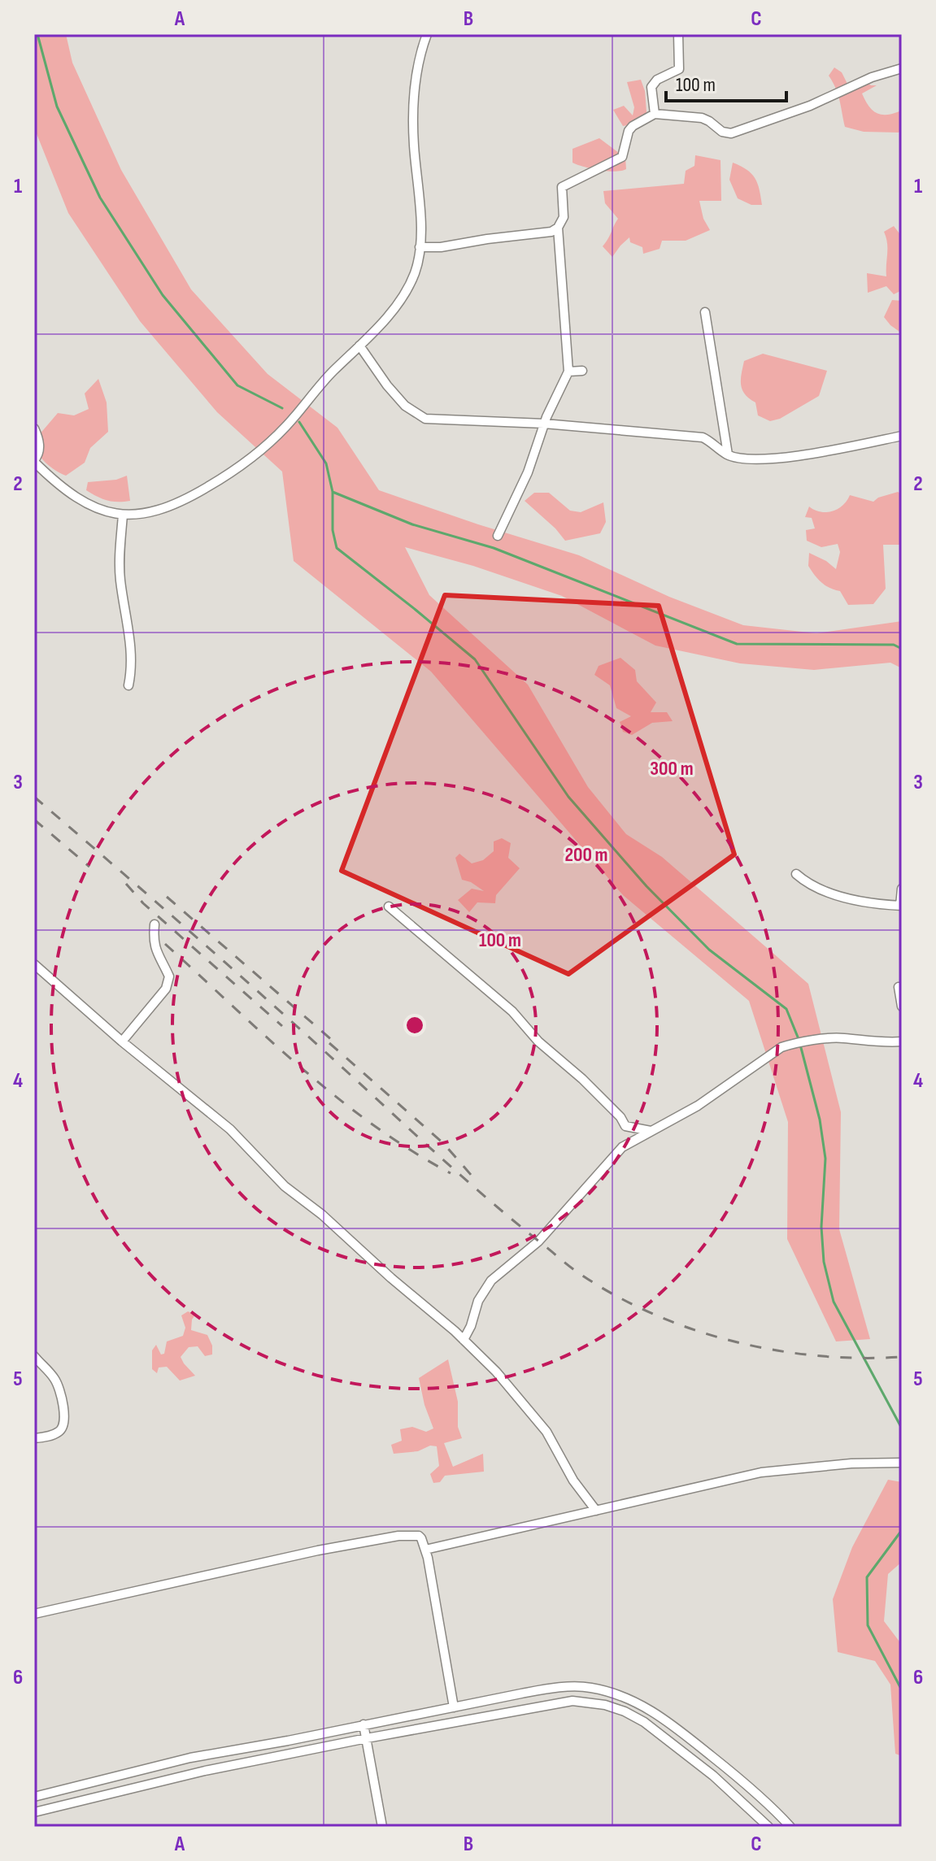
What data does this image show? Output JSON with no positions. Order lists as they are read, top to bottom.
{
  "scale_bar": "100 m",
  "grid": {
    "columns": ["A", "B", "C"],
    "rows": [
      "1",
      "2",
      "3",
      "4",
      "5",
      "6"
    ]
  },
  "rings": ["300 m", "200 m", "100 m"]
}
